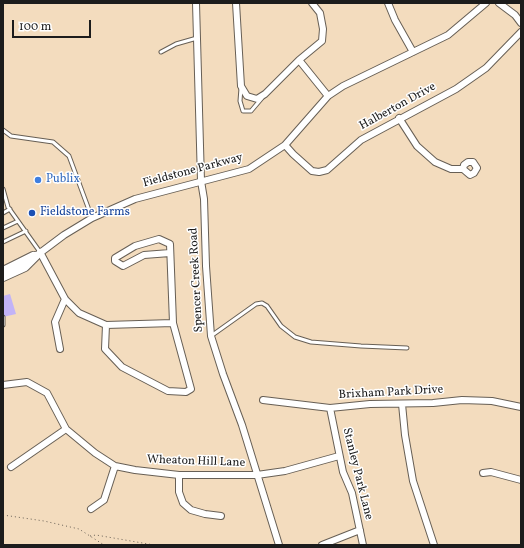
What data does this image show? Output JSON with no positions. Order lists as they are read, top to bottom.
{
  "streets": {
    "street": [
      "Halberton Drive",
      "Fieldstone Parkway",
      "Spencer Creek Road",
      "Brixham Park Drive",
      "Wheaton Hill Lane",
      "Stanley Park Lane"
    ]
  },
  "crossings": [
    ["Halberton Drive", "Fieldstone Parkway"],
    ["Fieldstone Parkway", "Spencer Creek Road"],
    ["Spencer Creek Road", "Wheaton Hill Lane"],
    ["Brixham Park Drive", "Stanley Park Lane"],
    ["Wheaton Hill Lane", "Stanley Park Lane"]
  ],
  "places": ["Publix", "Fieldstone Farms"],
  "scale_bar": "100 m"
}
